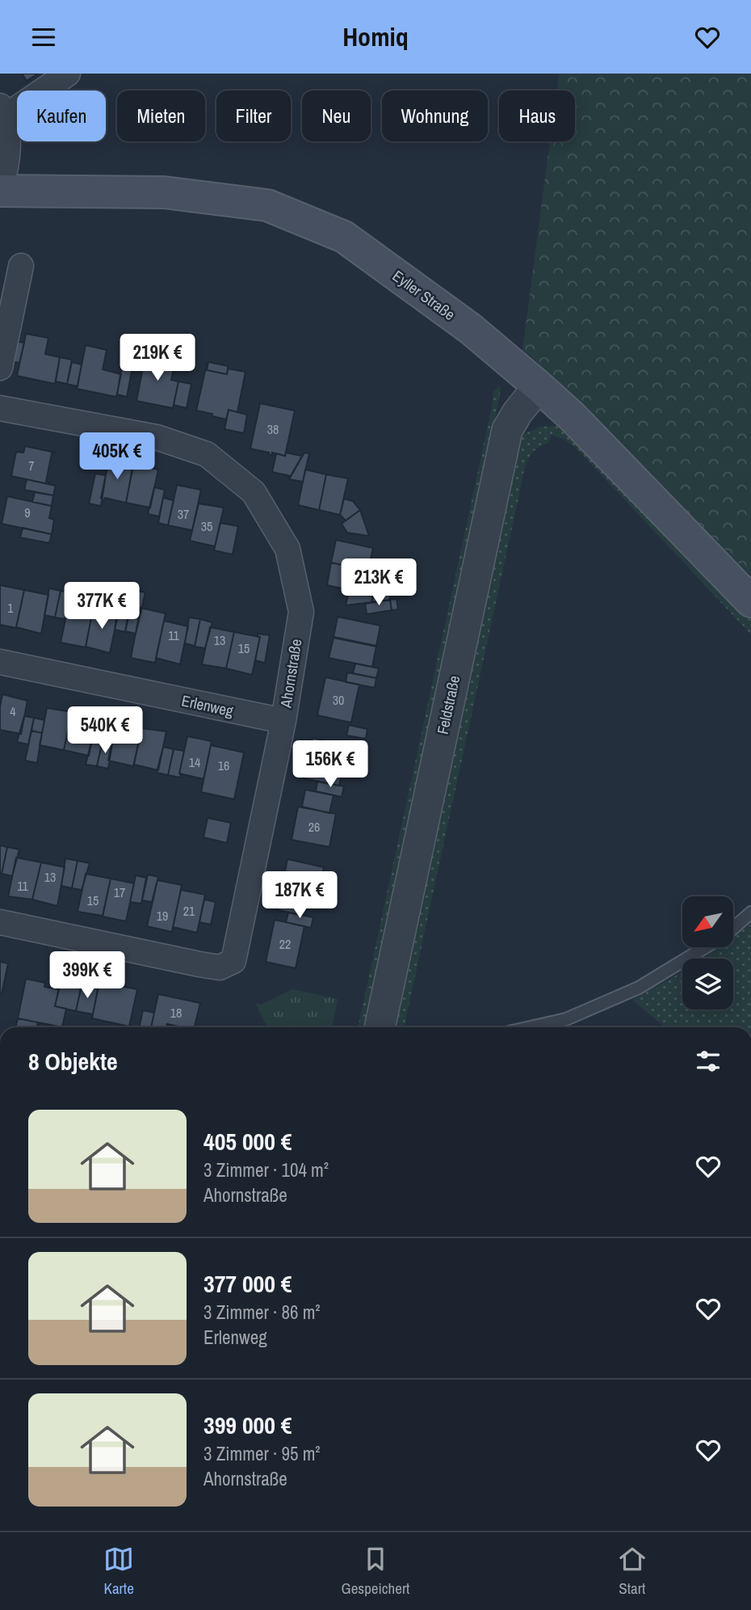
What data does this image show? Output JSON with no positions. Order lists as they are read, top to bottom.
{
  "streets": {
    "main road": ["Eyller Straße"],
    "street": ["Ahornstraße", "Feldstraße", "Erlenweg"]
  },
  "crossings": [
    ["Eyller Straße", "Feldstraße"],
    ["Ahornstraße", "Erlenweg"]
  ],
  "house_numbers": [
    "38",
    "7",
    "9",
    "37",
    "35",
    "1",
    "11",
    "13",
    "15",
    "30",
    "4",
    "14",
    "16",
    "26",
    "13",
    "11",
    "17",
    "15",
    "21",
    "19",
    "22",
    "18"
  ],
  "north": "bottom left",
  "page": {
    "header": "Homiq",
    "chip": [
      "Kaufen",
      "Mieten",
      "Filter",
      "Neu",
      "Wohnung",
      "Haus"
    ],
    "price": [
      "219K €",
      "405K €",
      "213K €",
      "377K €",
      "540K €",
      "156K €",
      "187K €",
      "399K €"
    ],
    "heading": "8 Objekte",
    "list": [
      {
        "name": "405 000 €",
        "note": "3 Zimmer · 104 m² · Ahornstraße"
      },
      {
        "name": "377 000 €",
        "note": "3 Zimmer · 86 m² · Erlenweg"
      },
      {
        "name": "399 000 €",
        "note": "3 Zimmer · 95 m² · Ahornstraße"
      }
    ],
    "tabs": ["Karte", "Gespeichert", "Start"]
  }
}
